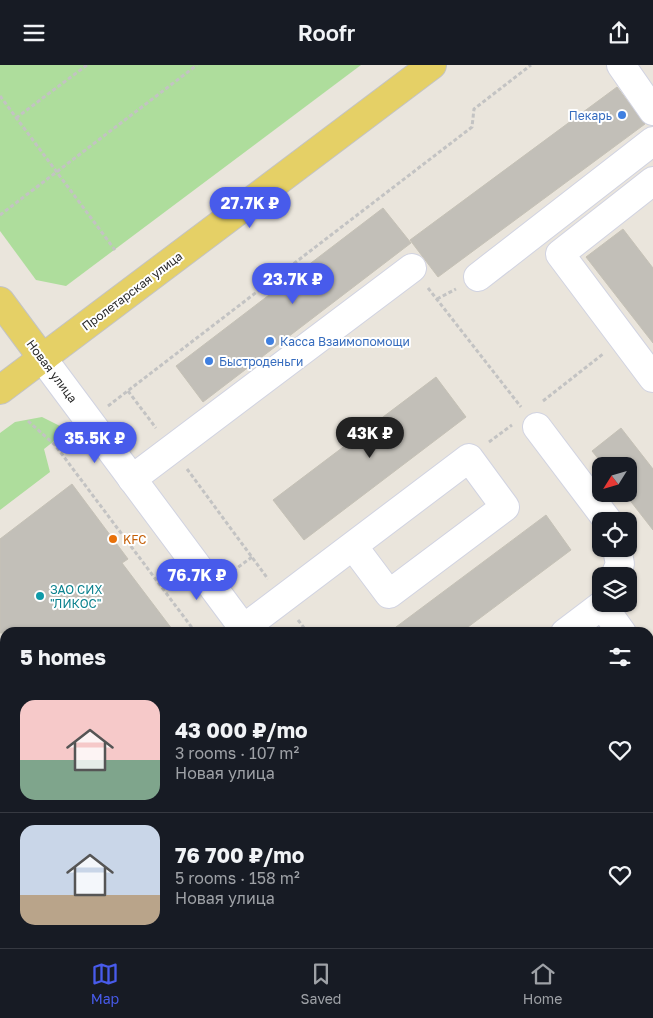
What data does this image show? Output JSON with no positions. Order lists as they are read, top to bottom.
{
  "streets": {
    "main road": ["Пролетарская улица", "Новая улица"]
  },
  "crossings": [
    ["Пролетарская улица", "Новая улица"]
  ],
  "places": [
    "Пекарь",
    "Касса Взаимопомощи",
    "Быстроденьги",
    "KFC",
    "ЗАО СИХ \"ЛИКОС\""
  ],
  "north": "bottom left",
  "page": {
    "header": "Roofr",
    "price": [
      "27.7K ₽",
      "23.7K ₽",
      "43K ₽",
      "35.5K ₽",
      "76.7K ₽"
    ],
    "heading": "5 homes",
    "list": [
      {
        "name": "43 000 ₽/mo",
        "note": "3 rooms · 107 m² · Новая улица"
      },
      {
        "name": "76 700 ₽/mo",
        "note": "5 rooms · 158 m² · Новая улица"
      }
    ],
    "tabs": ["Map", "Saved", "Home"]
  }
}
